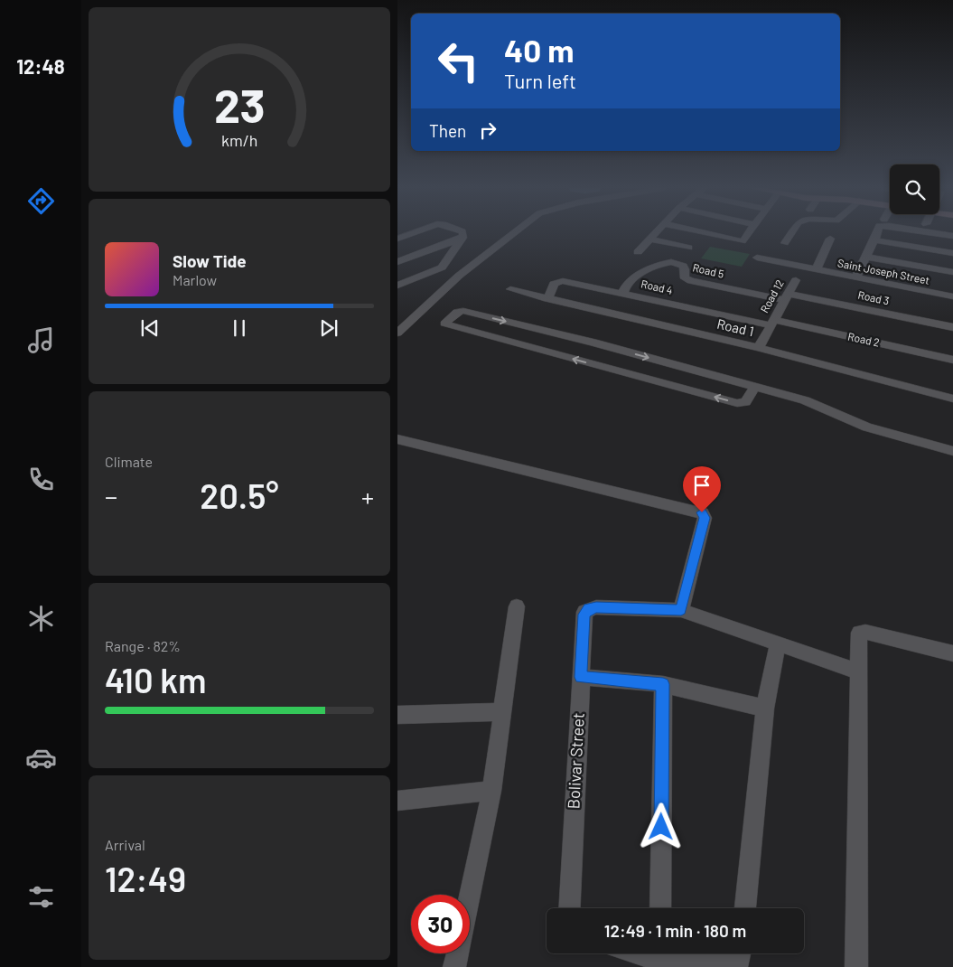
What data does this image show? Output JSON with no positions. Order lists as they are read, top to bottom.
{
  "streets": {
    "street": [
      "Road 5",
      "Saint Joseph Street",
      "Road 4",
      "Road 12",
      "Road 3",
      "Road 1",
      "Road 2",
      "Bolivar Street"
    ]
  },
  "crossings": [
    ["Road 5", "Road 4"],
    ["Road 5", "Road 12"],
    ["Road 5", "Road 3"],
    ["Road 4", "Road 12"],
    ["Road 4", "Road 1"],
    ["Road 4", "Road 2"],
    ["Road 12", "Road 3"],
    ["Road 12", "Road 1"],
    ["Road 12", "Road 2"]
  ],
  "page": {
    "tabs": "12:48",
    "turn": ["40 m", "Turn left"],
    "then": "Then",
    "song": ["Slow Tide", "Marlow"],
    "tile": [
      "Climate",
      ["Range · 82%", "410 km"],
      ["Arrival", "12:49"]
    ],
    "heat": ["−", "20.5°", "+"],
    "limit": "30",
    "trip": "12:49 · 1 min · 180 m",
    "gauge": ["23", "km/h"]
  }
}
